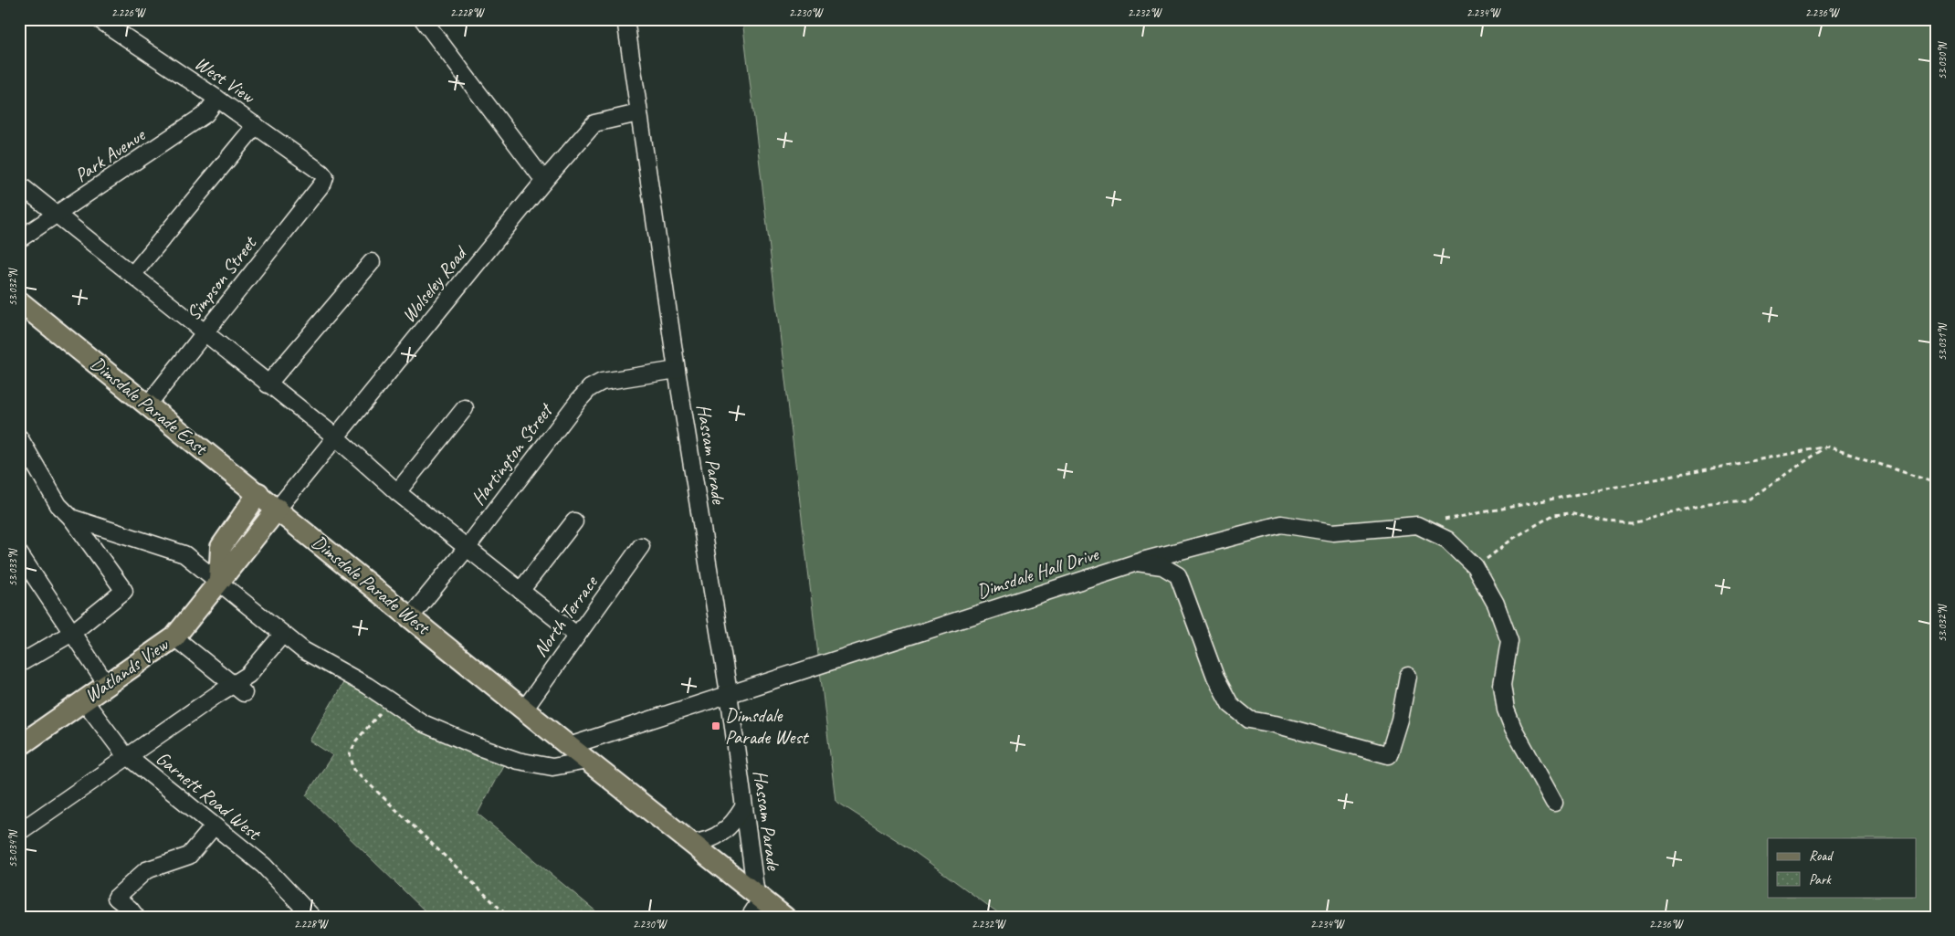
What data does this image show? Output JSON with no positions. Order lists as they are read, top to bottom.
{
  "streets": {
    "main road": ["Dimsdale Parade East", "Dimsdale Parade West", "Watlands View"],
    "street": [
      "West View",
      "Park Avenue",
      "Simpson Street",
      "Wolseley Road",
      "Hassam Parade",
      "Hartington Street",
      "Dimsdale Hall Drive",
      "North Terrace",
      "Garnett Road West"
    ]
  },
  "crossings": [
    ["West View", "Park Avenue"],
    ["West View", "Simpson Street"],
    ["Simpson Street", "Dimsdale Parade East"],
    ["Wolseley Road", "Dimsdale Parade East"],
    ["Wolseley Road", "Hassam Parade"],
    ["Wolseley Road", "Dimsdale Parade West"],
    ["Wolseley Road", "Watlands View"],
    ["Dimsdale Parade East", "Dimsdale Parade West"],
    ["Dimsdale Parade East", "Watlands View"],
    ["Hassam Parade", "Hartington Street"],
    ["Hassam Parade", "Dimsdale Hall Drive"],
    ["Hassam Parade", "Dimsdale Parade West"],
    ["Hartington Street", "Dimsdale Parade West"],
    ["Dimsdale Hall Drive", "Dimsdale Parade West"],
    ["Dimsdale Parade West", "North Terrace"],
    ["Dimsdale Parade West", "Watlands View"],
    ["Watlands View", "Garnett Road West"]
  ],
  "places": {
    "transit": ["Dimsdale Parade West"]
  },
  "legend": ["Road", "Park"],
  "coordinates": [
    "2.226°W",
    "2.228°W",
    "2.230°W",
    "2.232°W",
    "2.234°W",
    "2.236°W",
    "53.030°N",
    "53.032°N",
    "53.031°N",
    "53.033°N",
    "53.034°N"
  ]
}
